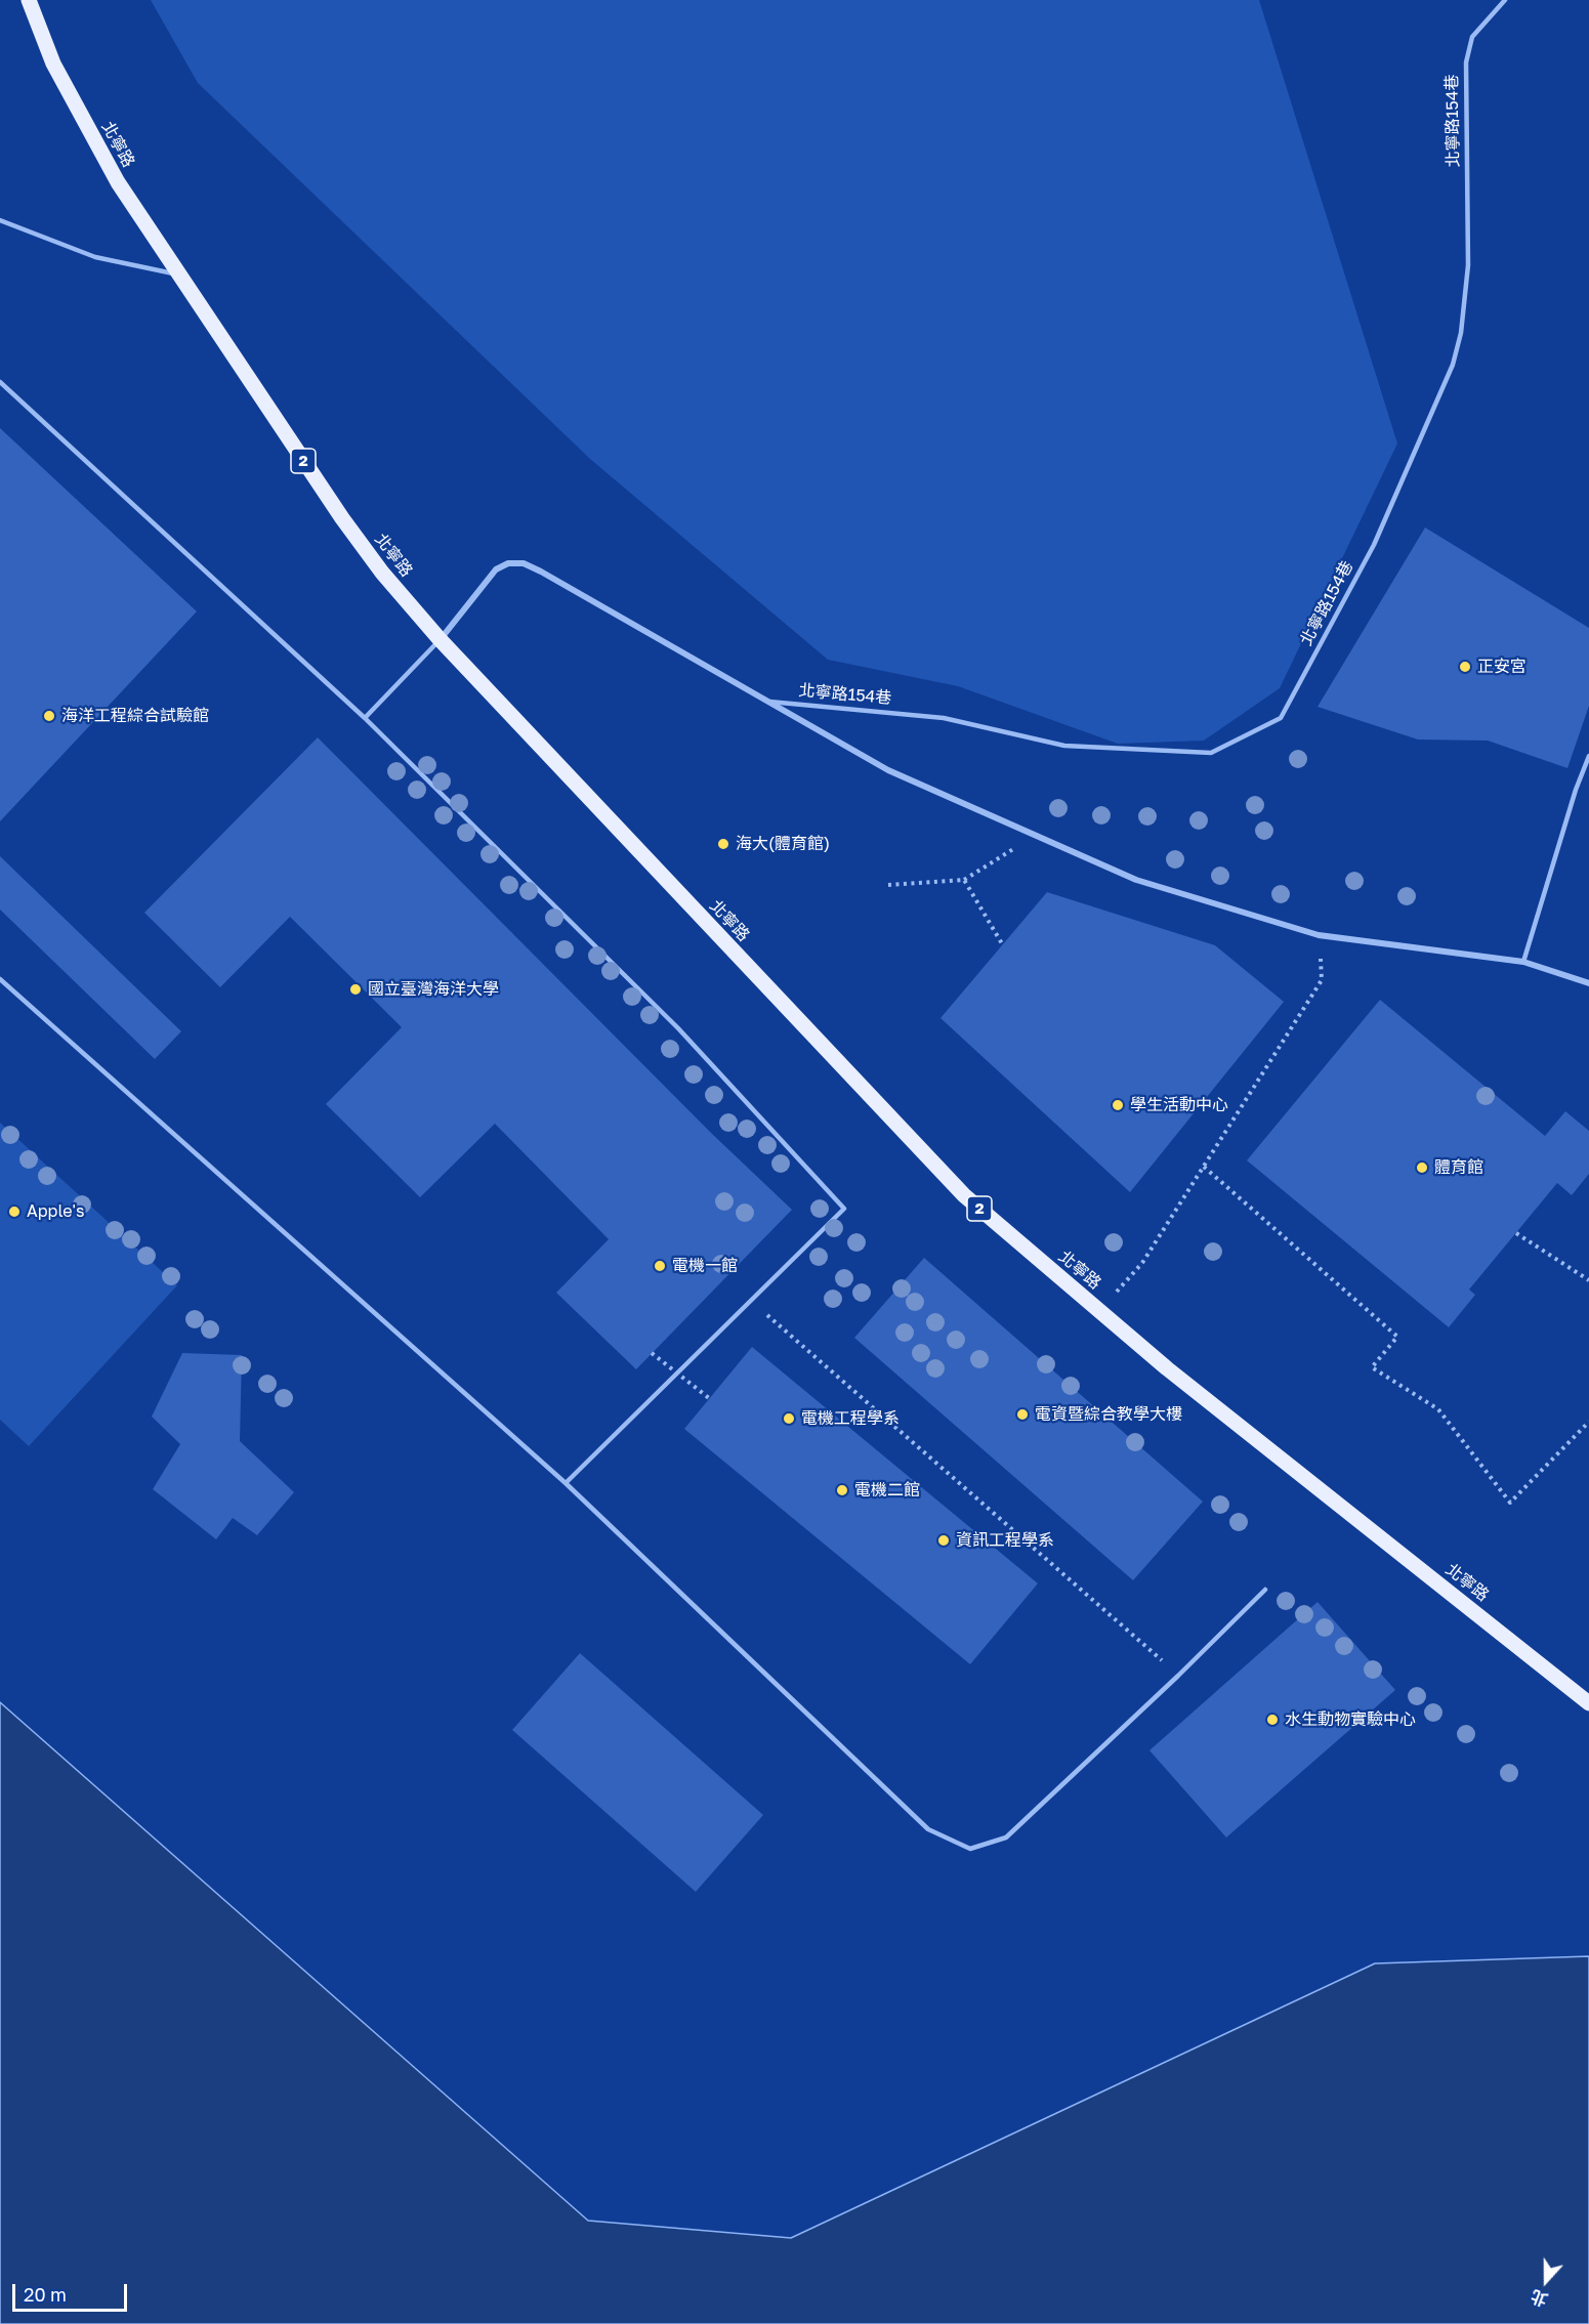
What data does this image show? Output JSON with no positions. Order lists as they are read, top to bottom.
{
  "streets": {
    "main road": ["北寧路", "2"],
    "street": ["北寧路154巷"]
  },
  "crossings": [
    ["北寧路154巷", "北寧路"]
  ],
  "places": [
    "正安宮",
    "海洋工程綜合試驗館",
    "海大(體育館)",
    "國立臺灣海洋大學",
    "學生活動中心",
    "體育館",
    "Apple's",
    "電機一館",
    "電資暨綜合教學大樓",
    "電機工程學系",
    "電機二館",
    "資訊工程學系",
    "水生動物實驗中心"
  ],
  "scale_bar": "20 m",
  "north": "bottom"
}
